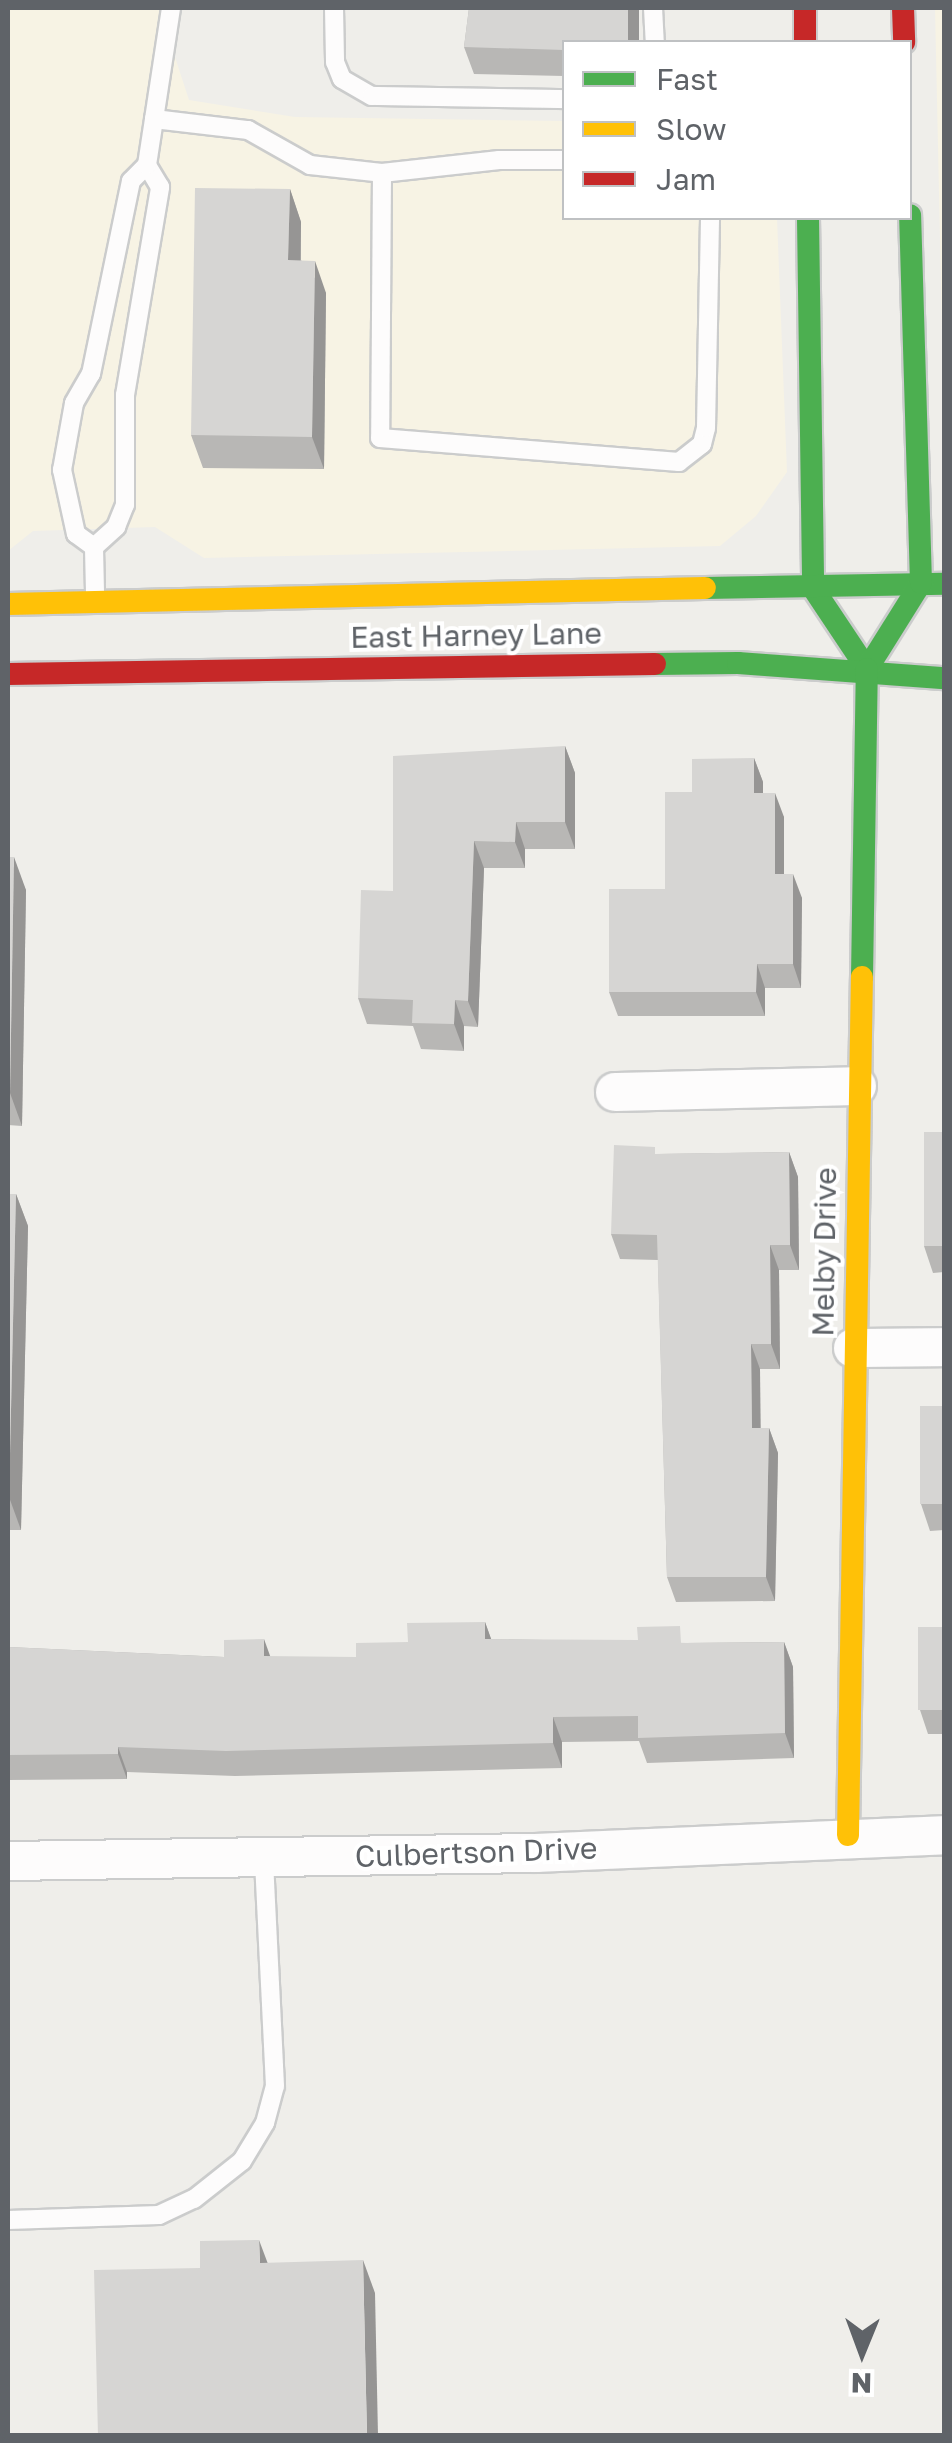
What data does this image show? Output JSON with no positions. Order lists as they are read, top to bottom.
{
  "streets": {
    "street": ["East Harney Lane", "Melby Drive", "Culbertson Drive"]
  },
  "crossings": [
    ["East Harney Lane", "Melby Drive"],
    ["Melby Drive", "Culbertson Drive"]
  ],
  "legend": ["Fast", "Slow", "Jam"],
  "north": "bottom"
}
